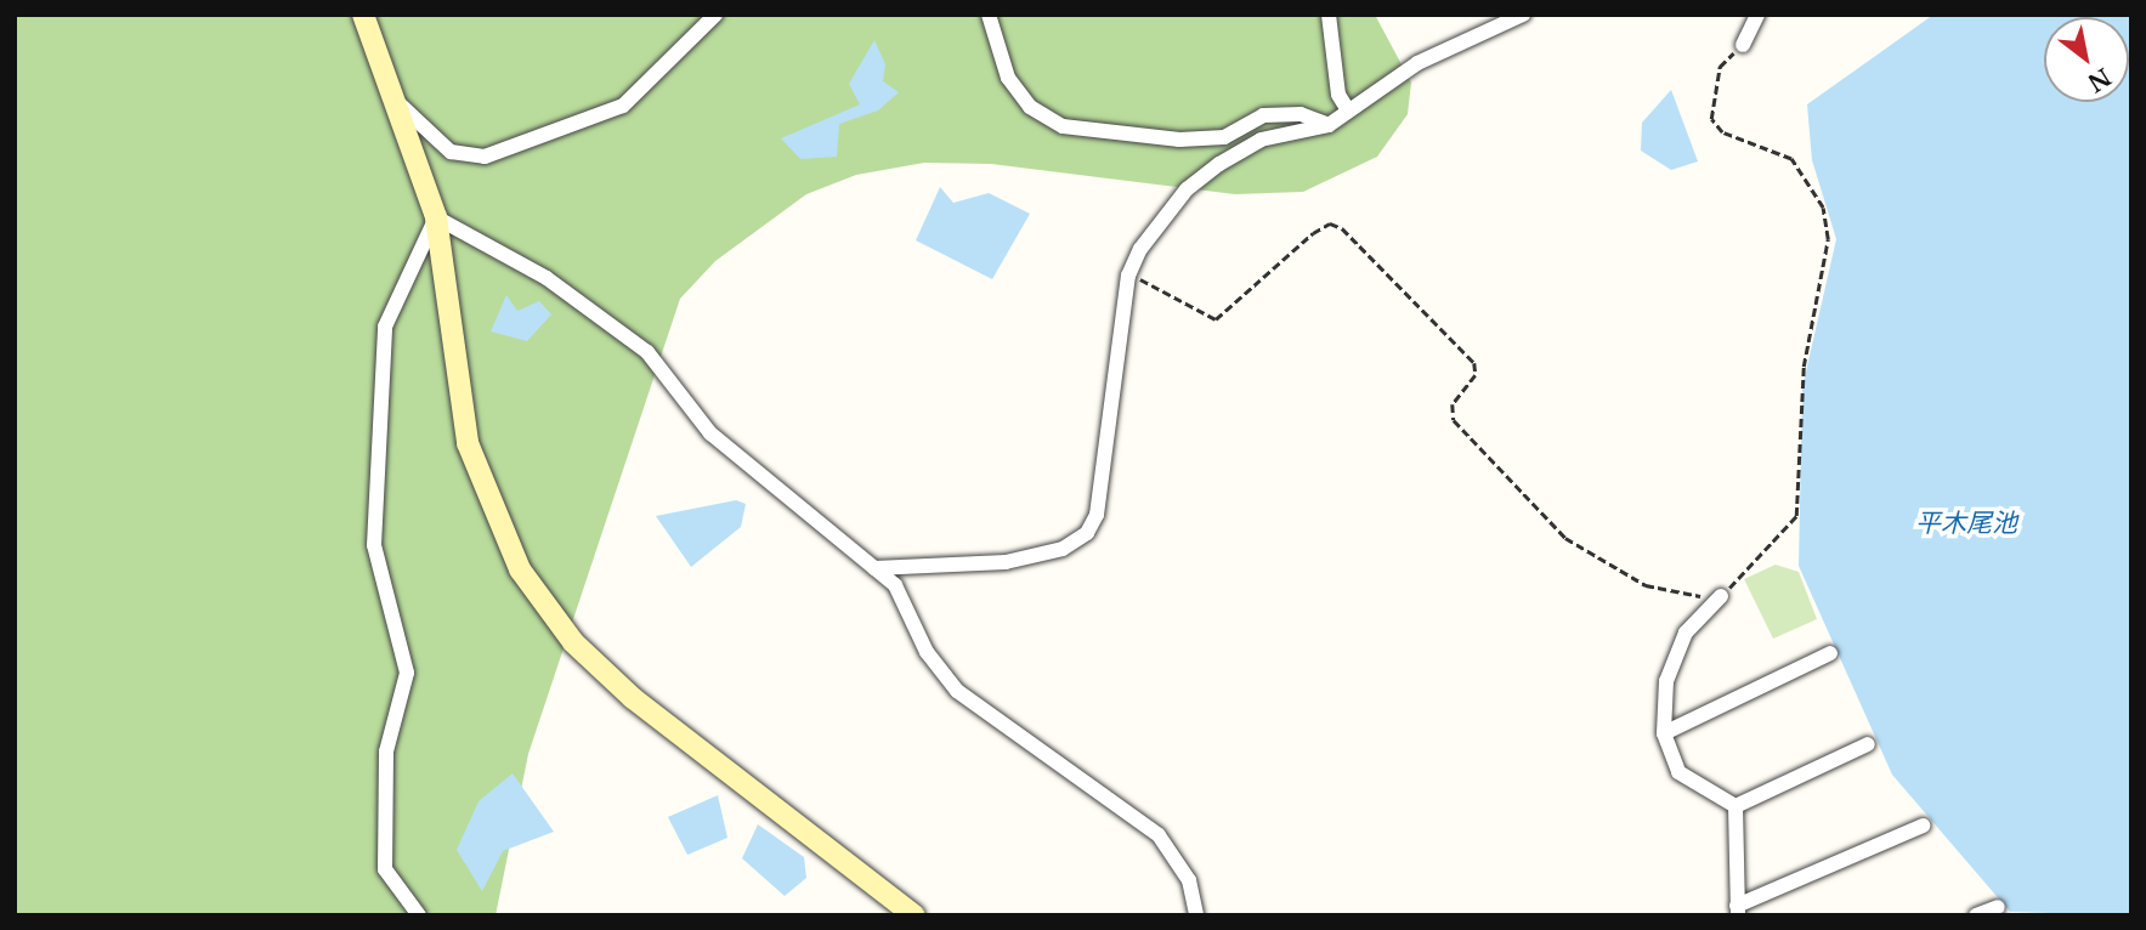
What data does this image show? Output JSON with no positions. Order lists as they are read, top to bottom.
{
  "water": ["平木尾池"],
  "north": "bottom right"
}
